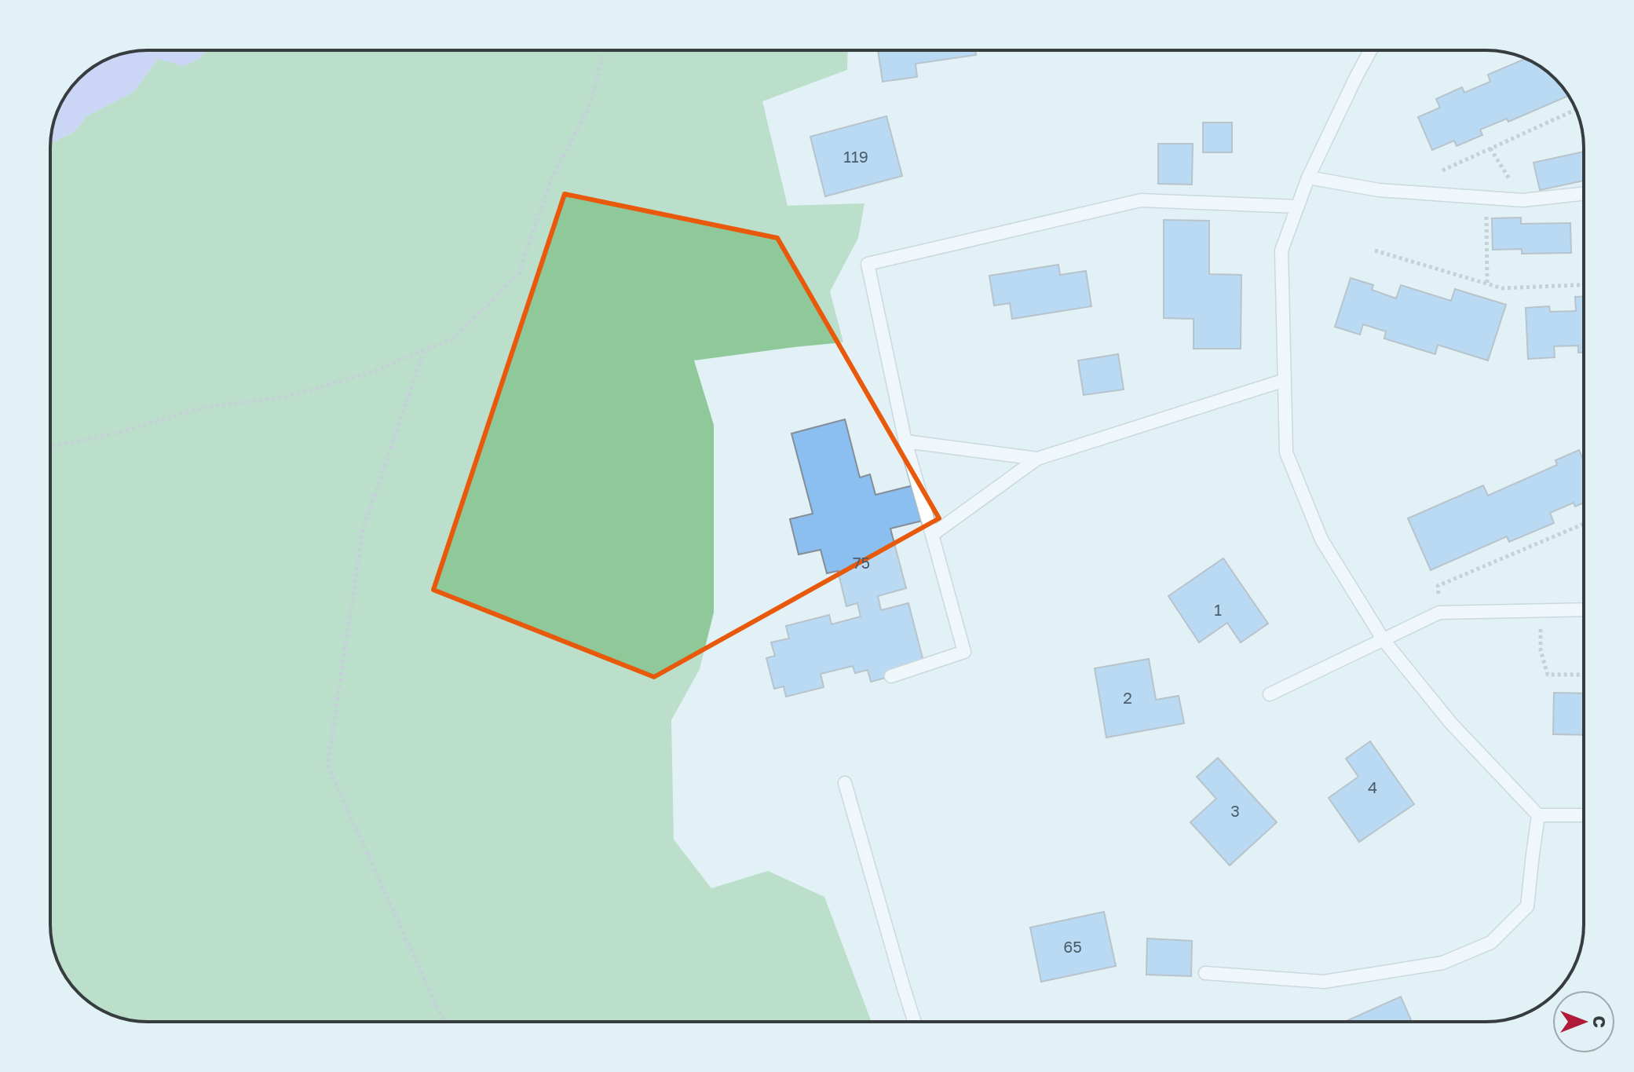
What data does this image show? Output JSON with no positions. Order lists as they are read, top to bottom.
{
  "house_numbers": [
    "119",
    "75",
    "1",
    "2",
    "4",
    "3",
    "65"
  ],
  "north": "right"
}
